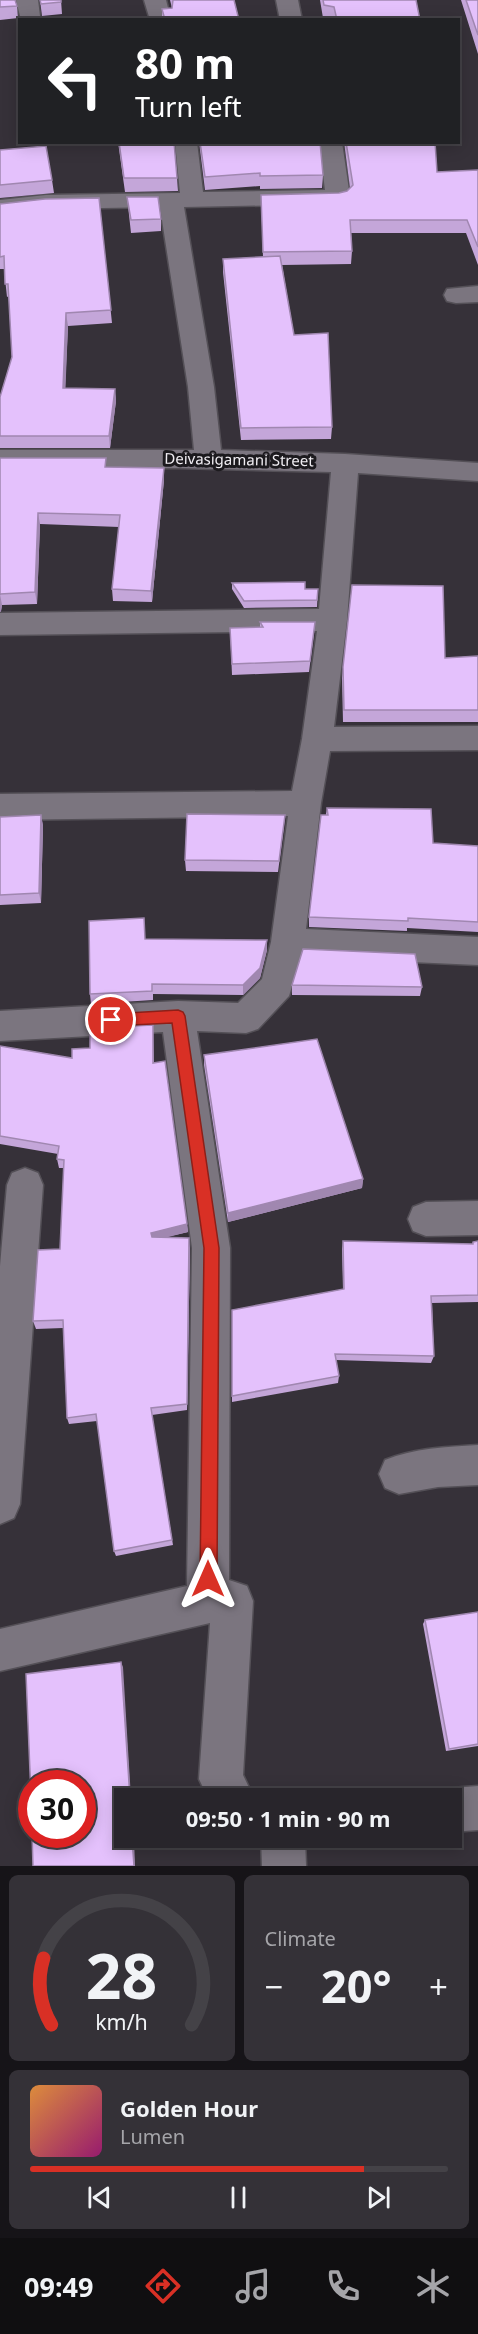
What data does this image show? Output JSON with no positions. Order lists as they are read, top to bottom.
{
  "streets": {
    "street": ["Deivasigamani Street"]
  },
  "page": {
    "turn": ["80 m", "Turn left"],
    "limit": "30",
    "trip": "09:50 · 1 min · 90 m",
    "tile": "Climate",
    "heat": ["−", "20°", "+"],
    "song": ["Golden Hour", "Lumen"],
    "tabs": "09:49",
    "gauge": ["28", "km/h"]
  }
}
